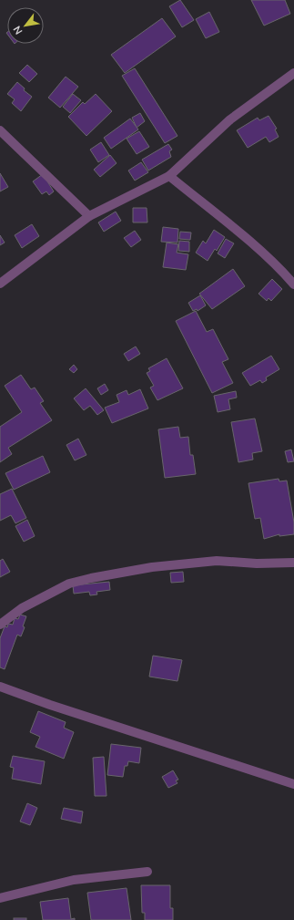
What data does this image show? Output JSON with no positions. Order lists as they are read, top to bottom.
{
  "north": "bottom left"
}
